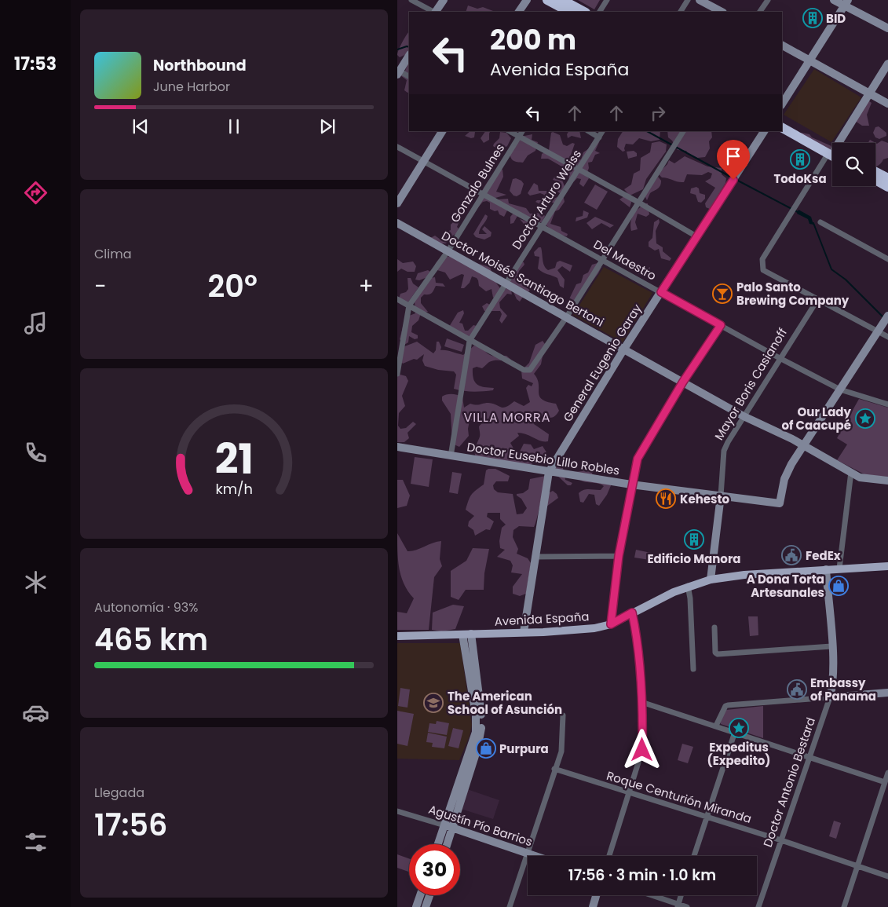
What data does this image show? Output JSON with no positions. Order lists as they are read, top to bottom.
{
  "streets": {
    "main road": ["Avenida España"],
    "street": [
      "Gonzalo Bulnes",
      "Doctor Arturo Weiss",
      "Del Maestro",
      "Doctor Moisés Santiago Bertoni",
      "General Eugenio Garay",
      "Mayor Boris Casianoff",
      "Doctor Eusebio Lillo Robles",
      "Doctor Antonio Bestard",
      "Roque Centurión Miranda",
      "Agustín Pío Barrios"
    ]
  },
  "crossings": [
    ["Gonzalo Bulnes", "Del Maestro"],
    ["Gonzalo Bulnes", "Doctor Moisés Santiago Bertoni"],
    ["Doctor Arturo Weiss", "Del Maestro"],
    ["Doctor Arturo Weiss", "Doctor Moisés Santiago Bertoni"],
    ["Doctor Arturo Weiss", "Doctor Eusebio Lillo Robles"],
    ["Del Maestro", "General Eugenio Garay"],
    ["Del Maestro", "Mayor Boris Casianoff"],
    ["Doctor Moisés Santiago Bertoni", "General Eugenio Garay"],
    ["Doctor Moisés Santiago Bertoni", "Mayor Boris Casianoff"],
    ["Doctor Moisés Santiago Bertoni", "Doctor Eusebio Lillo Robles"],
    ["General Eugenio Garay", "Doctor Eusebio Lillo Robles"],
    ["General Eugenio Garay", "Avenida España"],
    ["Mayor Boris Casianoff", "Doctor Eusebio Lillo Robles"],
    ["Mayor Boris Casianoff", "Avenida España"],
    ["Avenida España", "Doctor Antonio Bestard"],
    ["Doctor Antonio Bestard", "Roque Centurión Miranda"]
  ],
  "districts": ["VILLA MORRA"],
  "places": {
    "building": ["BID", "TodoKsa", "Edificio Manora"],
    "bar": ["Palo Santo Brewing Company"],
    "place": ["Our Lady of Caacupé", "Expeditus (Expedito)"],
    "restaurant": ["Kehesto"],
    "public building": ["FedEx", "Embassy of Panama"],
    "shop": ["A Dona Torta Artesanales", "Purpura"],
    "school or university": ["The American School of Asunción"]
  },
  "page": {
    "tabs": "17:53",
    "turn": ["200 m", "Avenida España"],
    "song": ["Northbound", "June Harbor"],
    "tile": [
      "Clima",
      ["Autonomía · 93%", "465 km"],
      ["Llegada", "17:56"]
    ],
    "heat": ["−", "20°", "+"],
    "limit": "30",
    "trip": "17:56 · 3 min · 1.0 km",
    "gauge": ["21", "km/h"]
  }
}
